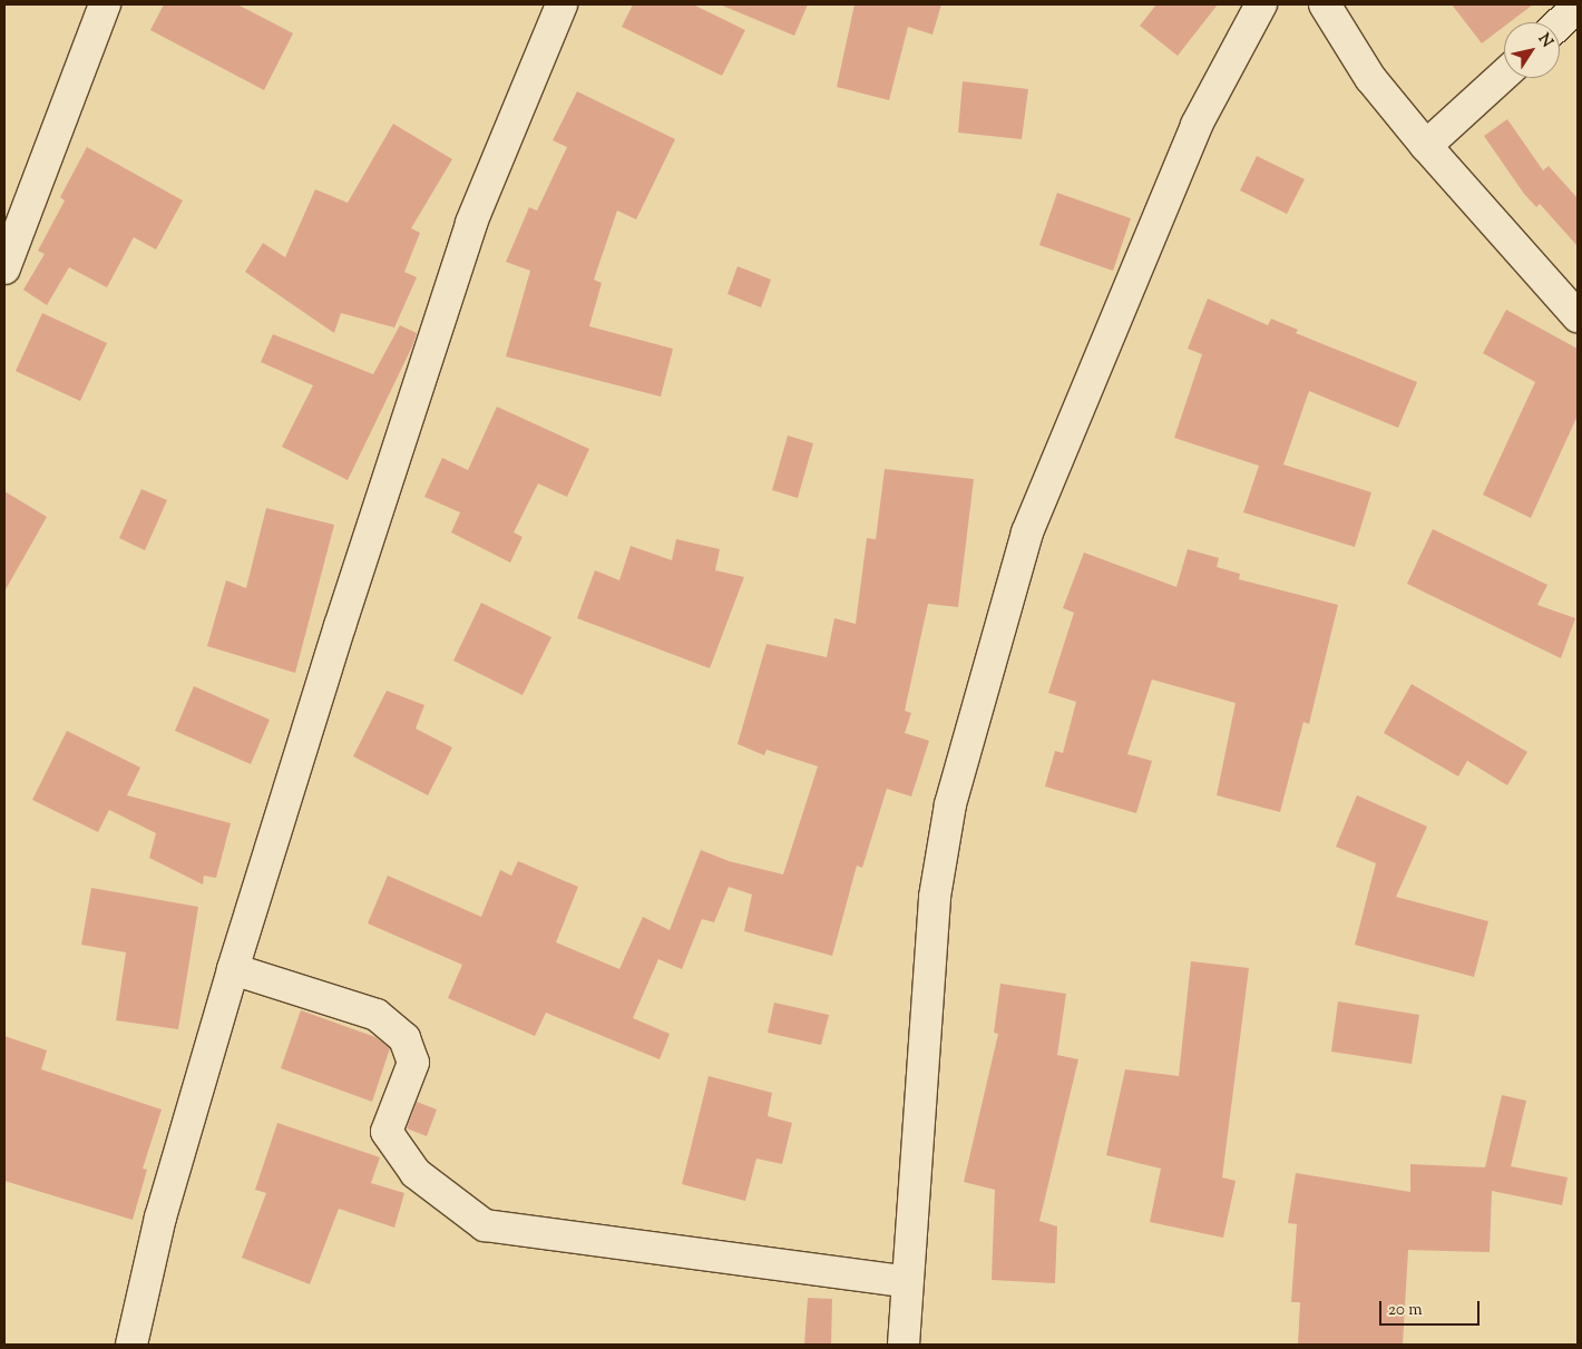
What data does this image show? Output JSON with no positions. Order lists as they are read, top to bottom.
{
  "scale_bar": "20 m",
  "north": "top right"
}
